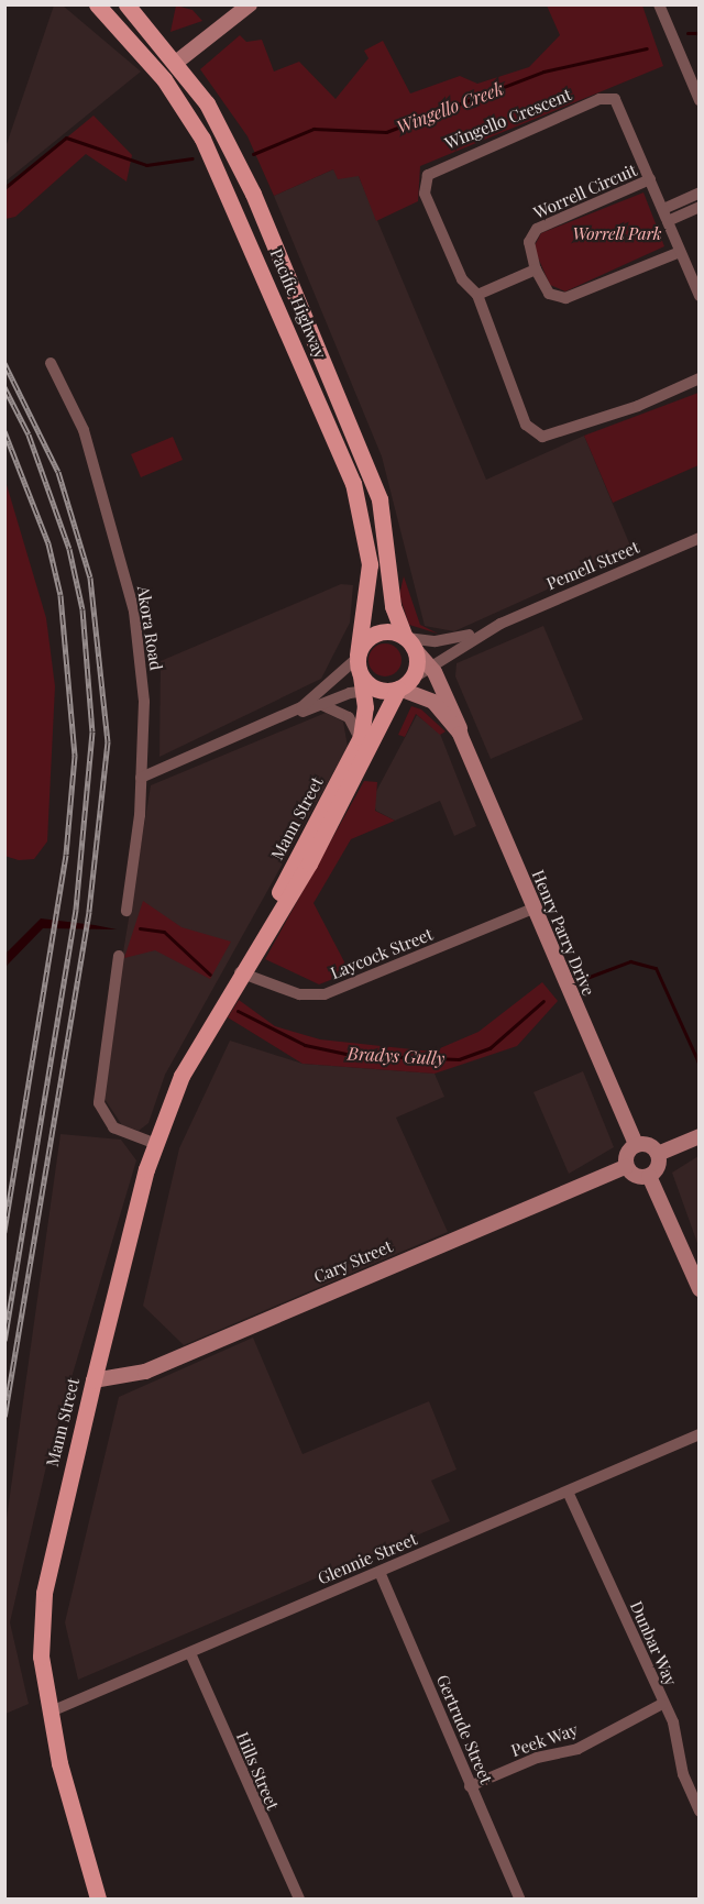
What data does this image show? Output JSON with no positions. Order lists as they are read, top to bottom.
{
  "streets": {
    "main road": [
      "Pacific Highway",
      "Mann Street",
      "Henry Parry Drive",
      "Cary Street"
    ],
    "street": [
      "Wingello Crescent",
      "Worrell Circuit",
      "Pemell Street",
      "Akora Road",
      "Laycock Street",
      "Glennie Street",
      "Dunbar Way",
      "Gertrude Street",
      "Peek Way",
      "Hills Street"
    ]
  },
  "crossings": [
    ["Wingello Crescent", "Worrell Circuit"],
    ["Pacific Highway", "Pemell Street"],
    ["Pacific Highway", "Mann Street"],
    ["Pacific Highway", "Henry Parry Drive"],
    ["Pemell Street", "Mann Street"],
    ["Pemell Street", "Henry Parry Drive"],
    ["Mann Street", "Henry Parry Drive"],
    ["Mann Street", "Laycock Street"],
    ["Mann Street", "Cary Street"],
    ["Mann Street", "Glennie Street"],
    ["Henry Parry Drive", "Laycock Street"],
    ["Henry Parry Drive", "Cary Street"],
    ["Glennie Street", "Dunbar Way"],
    ["Glennie Street", "Gertrude Street"],
    ["Glennie Street", "Hills Street"],
    ["Dunbar Way", "Peek Way"],
    ["Gertrude Street", "Peek Way"]
  ],
  "water": ["Wingello Creek", "Bradys Gully"],
  "parks": ["Worrell Park"]
}
